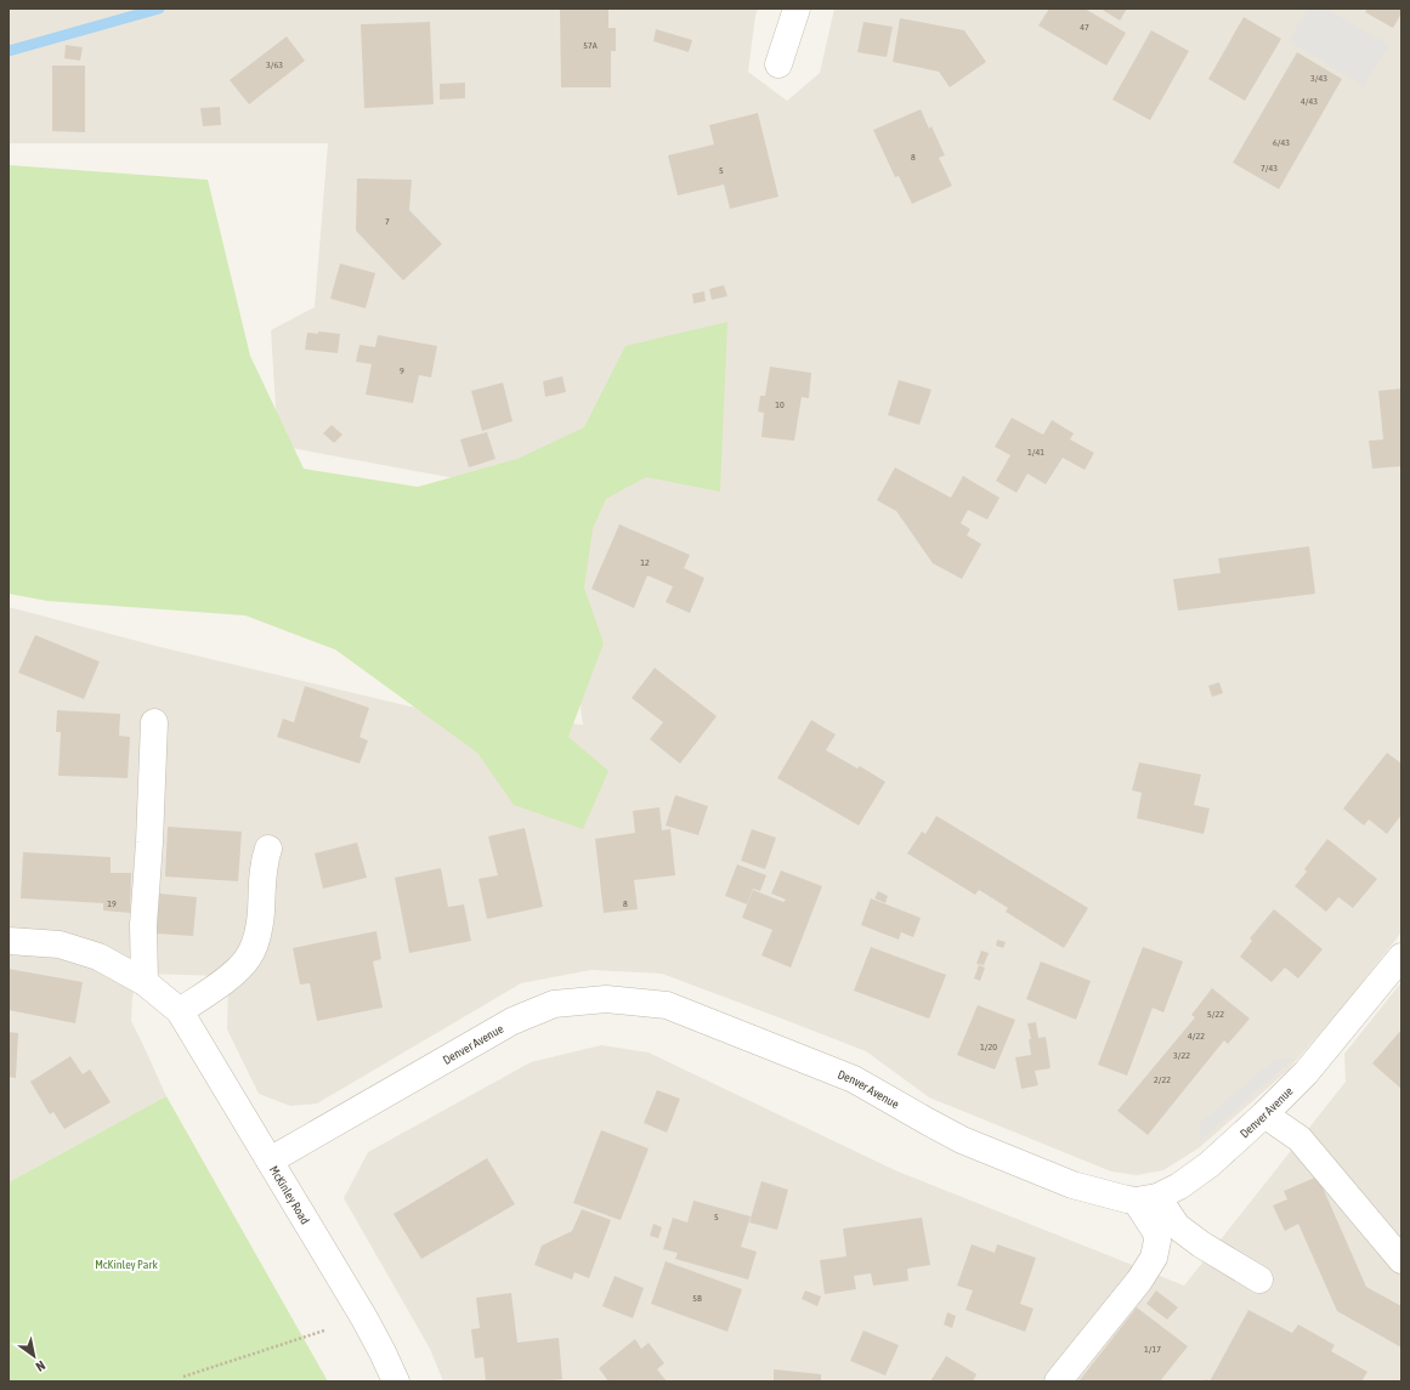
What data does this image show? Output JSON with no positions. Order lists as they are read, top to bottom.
{
  "streets": {
    "street": ["Denver Avenue", "McKinley Road"]
  },
  "crossings": [
    ["Denver Avenue", "McKinley Road"]
  ],
  "parks": ["McKinley Park"],
  "house_numbers": [
    "47",
    "57A",
    "3/63",
    "3/43",
    "4/43",
    "6/43",
    "8",
    "7/43",
    "5",
    "7",
    "9",
    "10",
    "1/41",
    "12",
    "19",
    "8",
    "5/22",
    "4/22",
    "1/20",
    "3/22",
    "2/22",
    "5",
    "5B",
    "1/17"
  ],
  "north": "bottom right"
}
